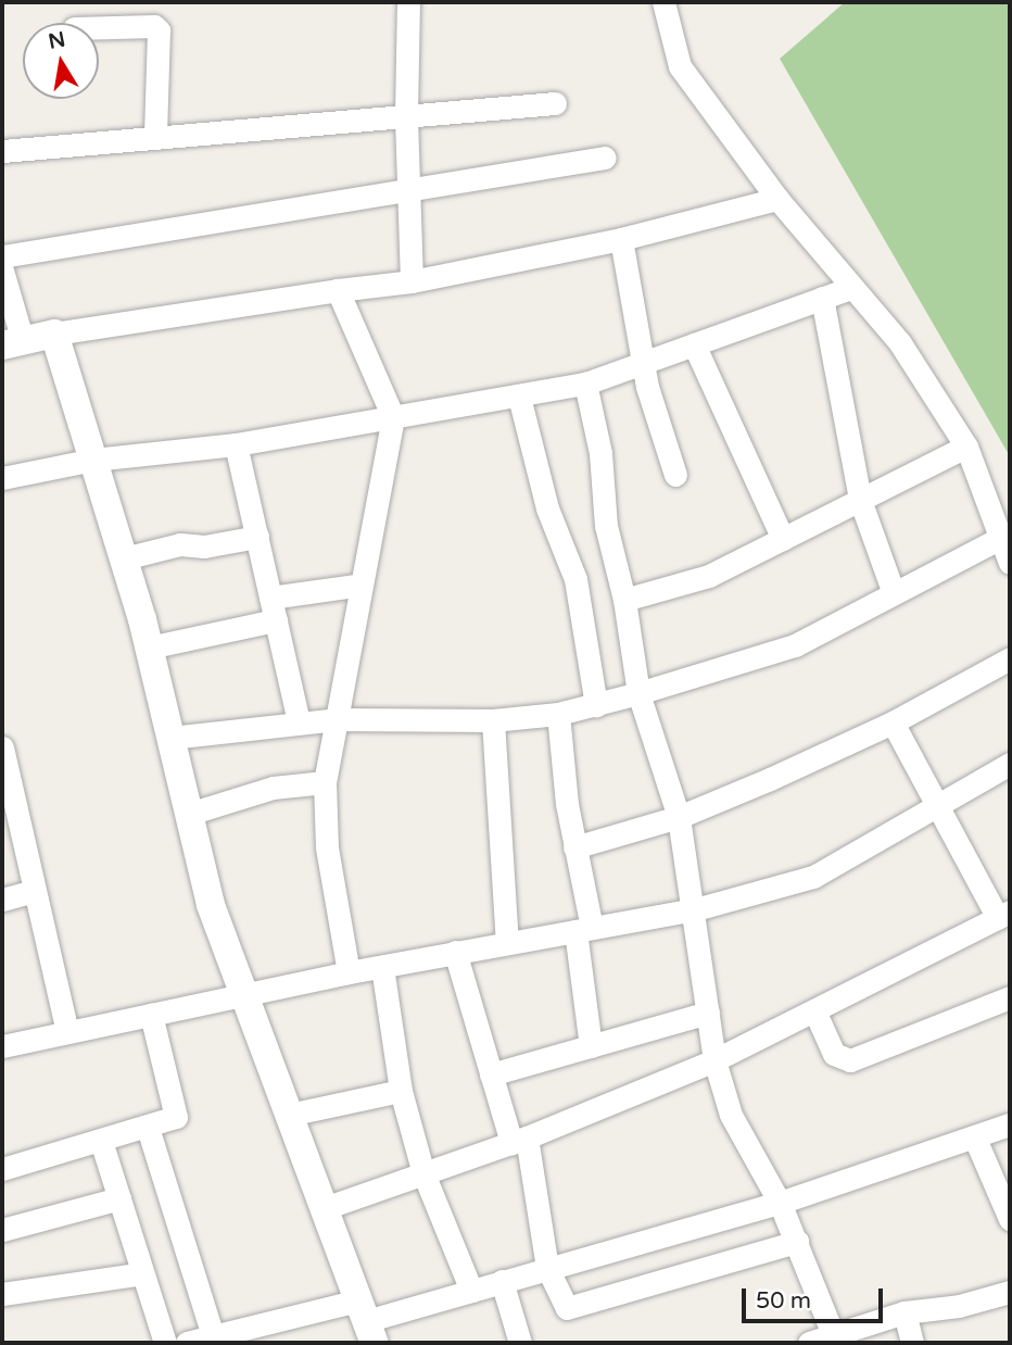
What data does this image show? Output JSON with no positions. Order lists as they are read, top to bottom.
{
  "scale_bar": "50 m",
  "north": "top"
}
